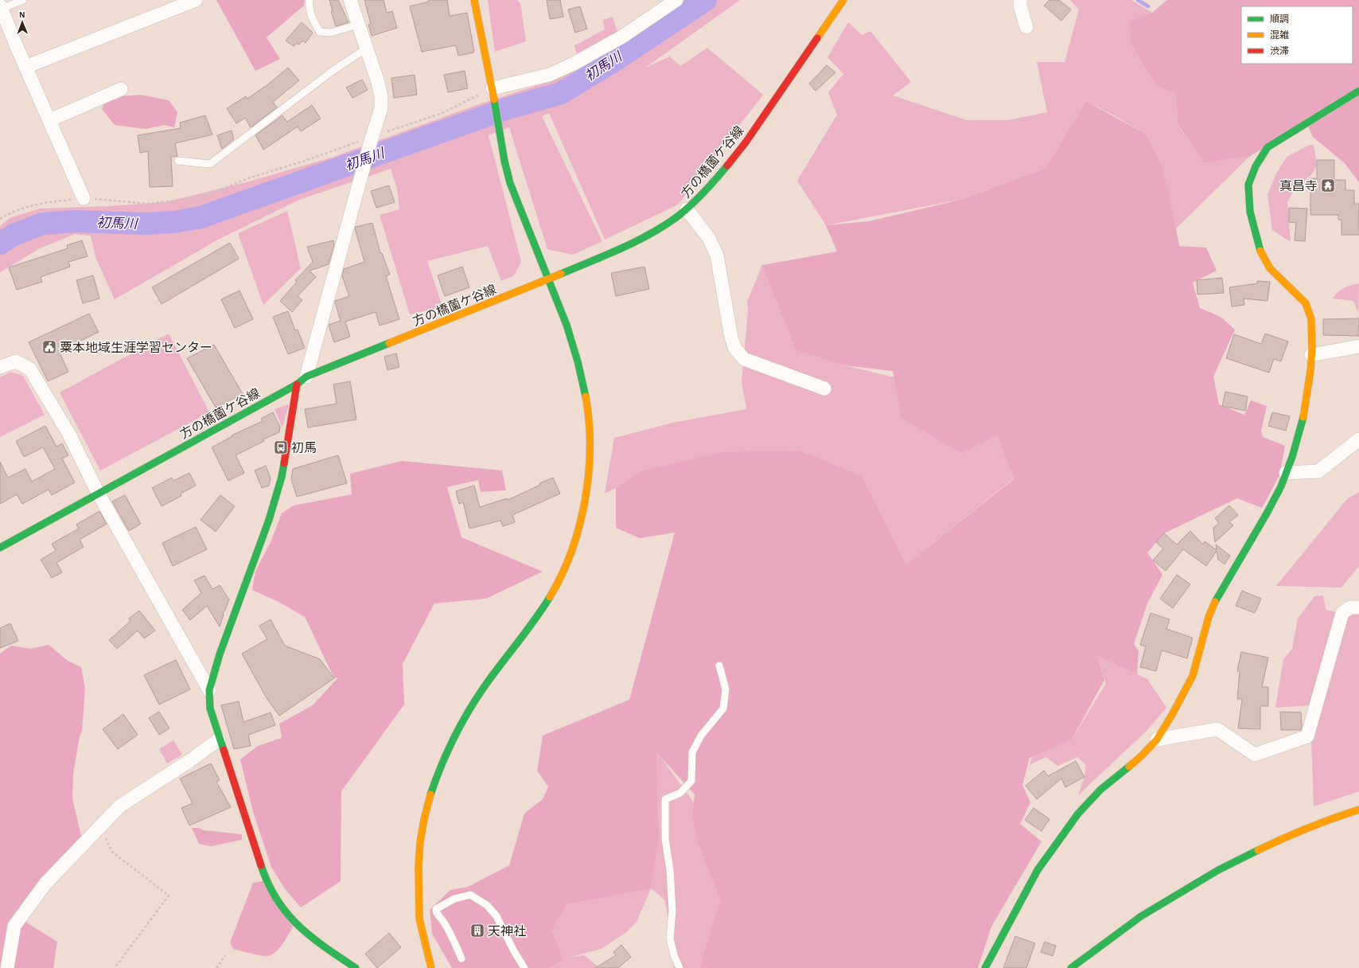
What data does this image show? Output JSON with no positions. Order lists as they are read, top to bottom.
{
  "streets": {
    "street": ["方の橋薗ケ谷線"]
  },
  "water": ["初馬川"],
  "places": {
    "temple": ["真昌寺"],
    "public building": ["粟本地域生涯学習センター"],
    "bus stop": ["初馬"],
    "building": ["天神社"]
  },
  "legend": ["順調", "混雑", "渋滞"],
  "north": "top"
}
